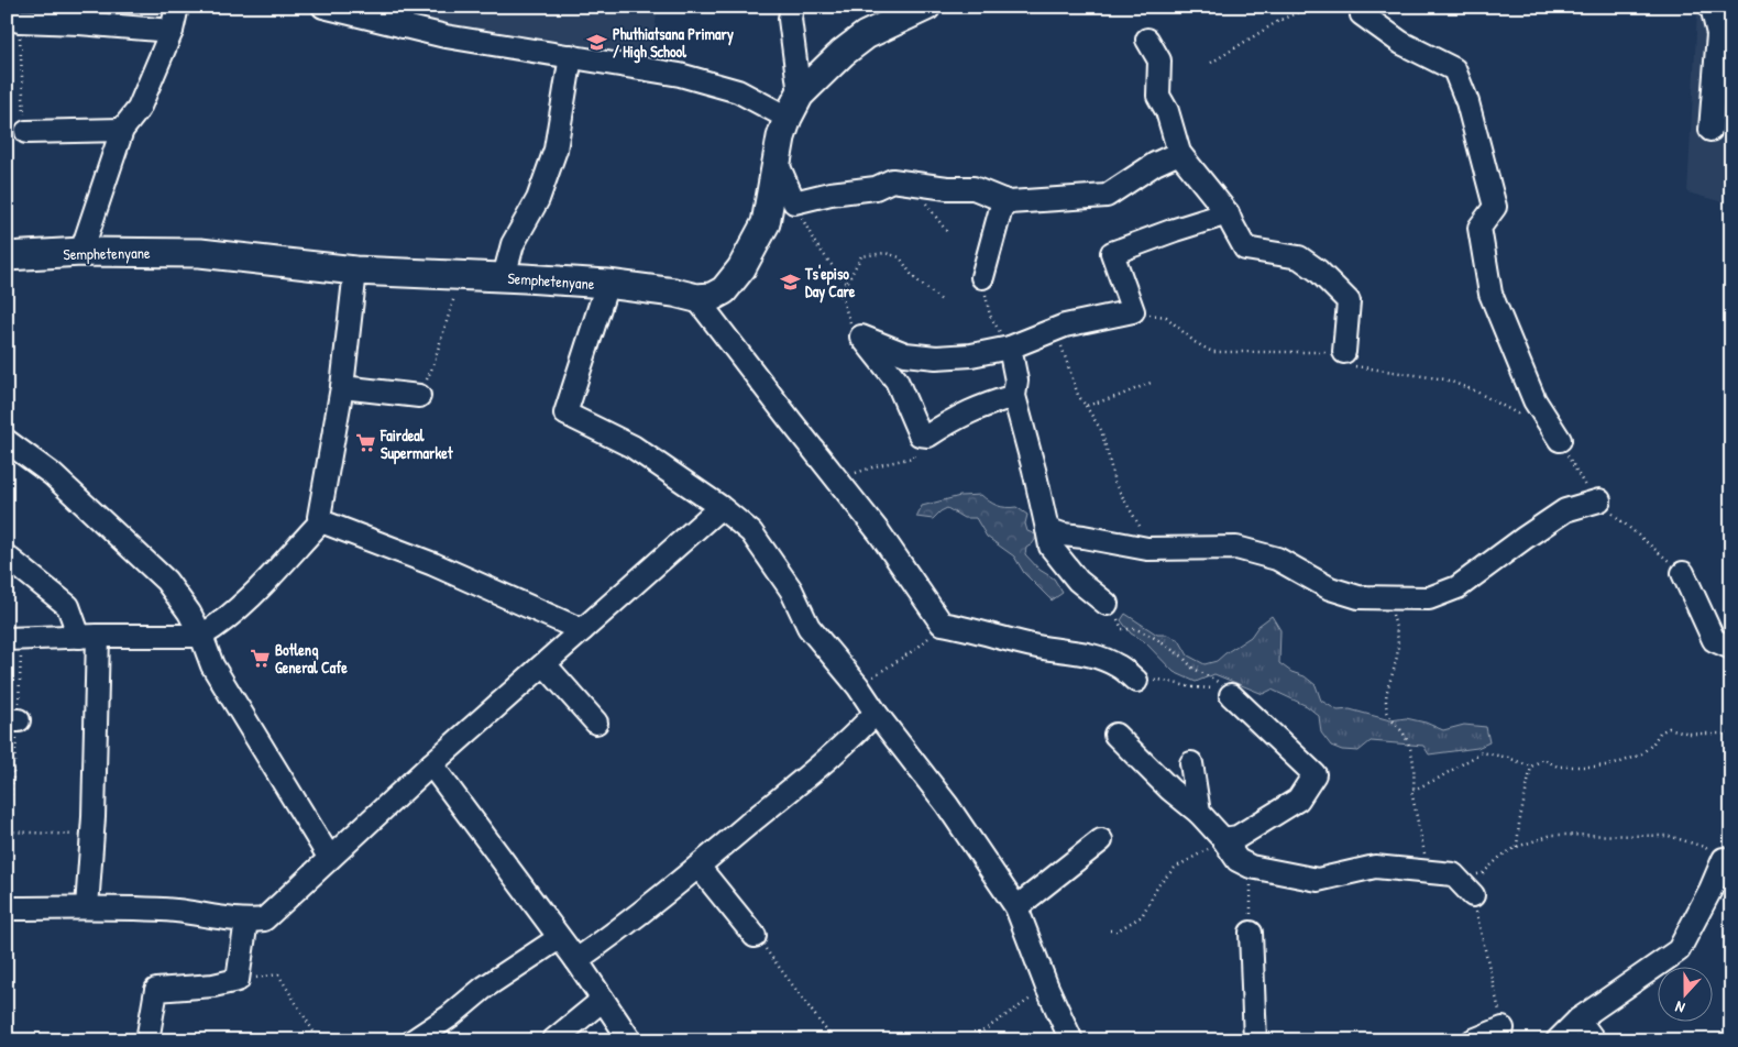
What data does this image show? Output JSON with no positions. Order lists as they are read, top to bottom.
{
  "streets": {
    "main road": ["Semphetenyane"]
  },
  "places": {
    "school or university": ["Phuthiatsana Primary / High School", "Ts'episo Day Care"],
    "supermarket": ["Fairdeal Supermarket", "Botleng General Cafe"]
  },
  "north": "bottom"
}
